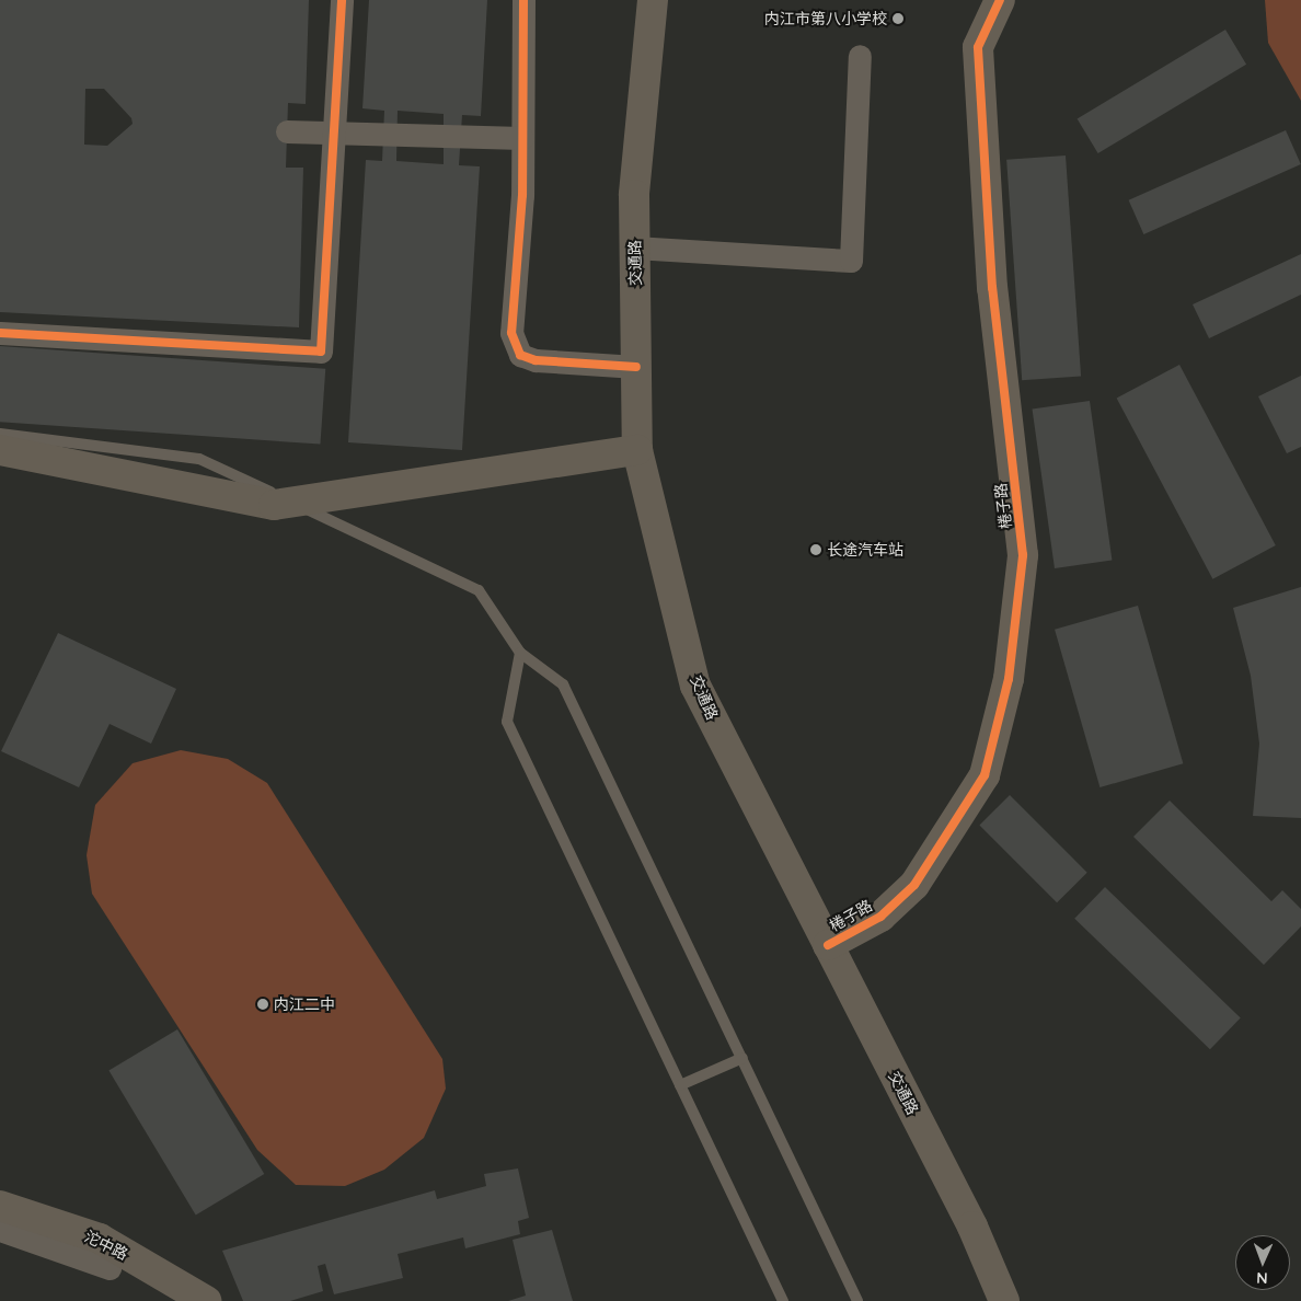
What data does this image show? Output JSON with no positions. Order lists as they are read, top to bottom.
{
  "streets": {
    "street": ["交通路", "棬子路", "沱中路"]
  },
  "crossings": [
    ["交通路", "棬子路"]
  ],
  "places": ["内江市第八小学校", "长途汽车站", "内江二中"],
  "north": "bottom"
}
